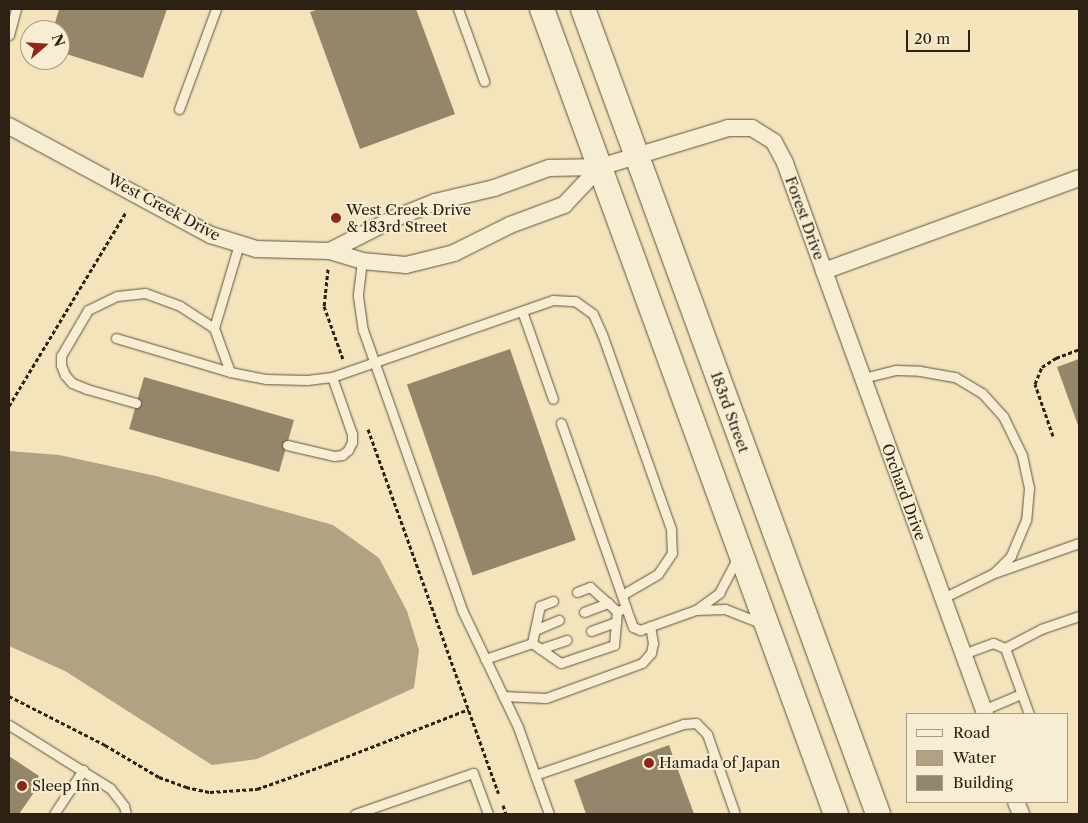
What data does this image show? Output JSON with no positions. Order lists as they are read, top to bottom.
{
  "streets": {
    "street": [
      "West Creek Drive",
      "Forest Drive",
      "183rd Street",
      "Orchard Drive"
    ]
  },
  "crossings": [
    ["West Creek Drive", "Forest Drive"],
    ["Forest Drive", "183rd Street"],
    ["Forest Drive", "Orchard Drive"]
  ],
  "places": ["West Creek Drive & 183rd Street", "Hamada of Japan", "Sleep Inn"],
  "legend": ["Road", "Water", "Building"],
  "scale_bar": "20 m",
  "north": "right"
}
